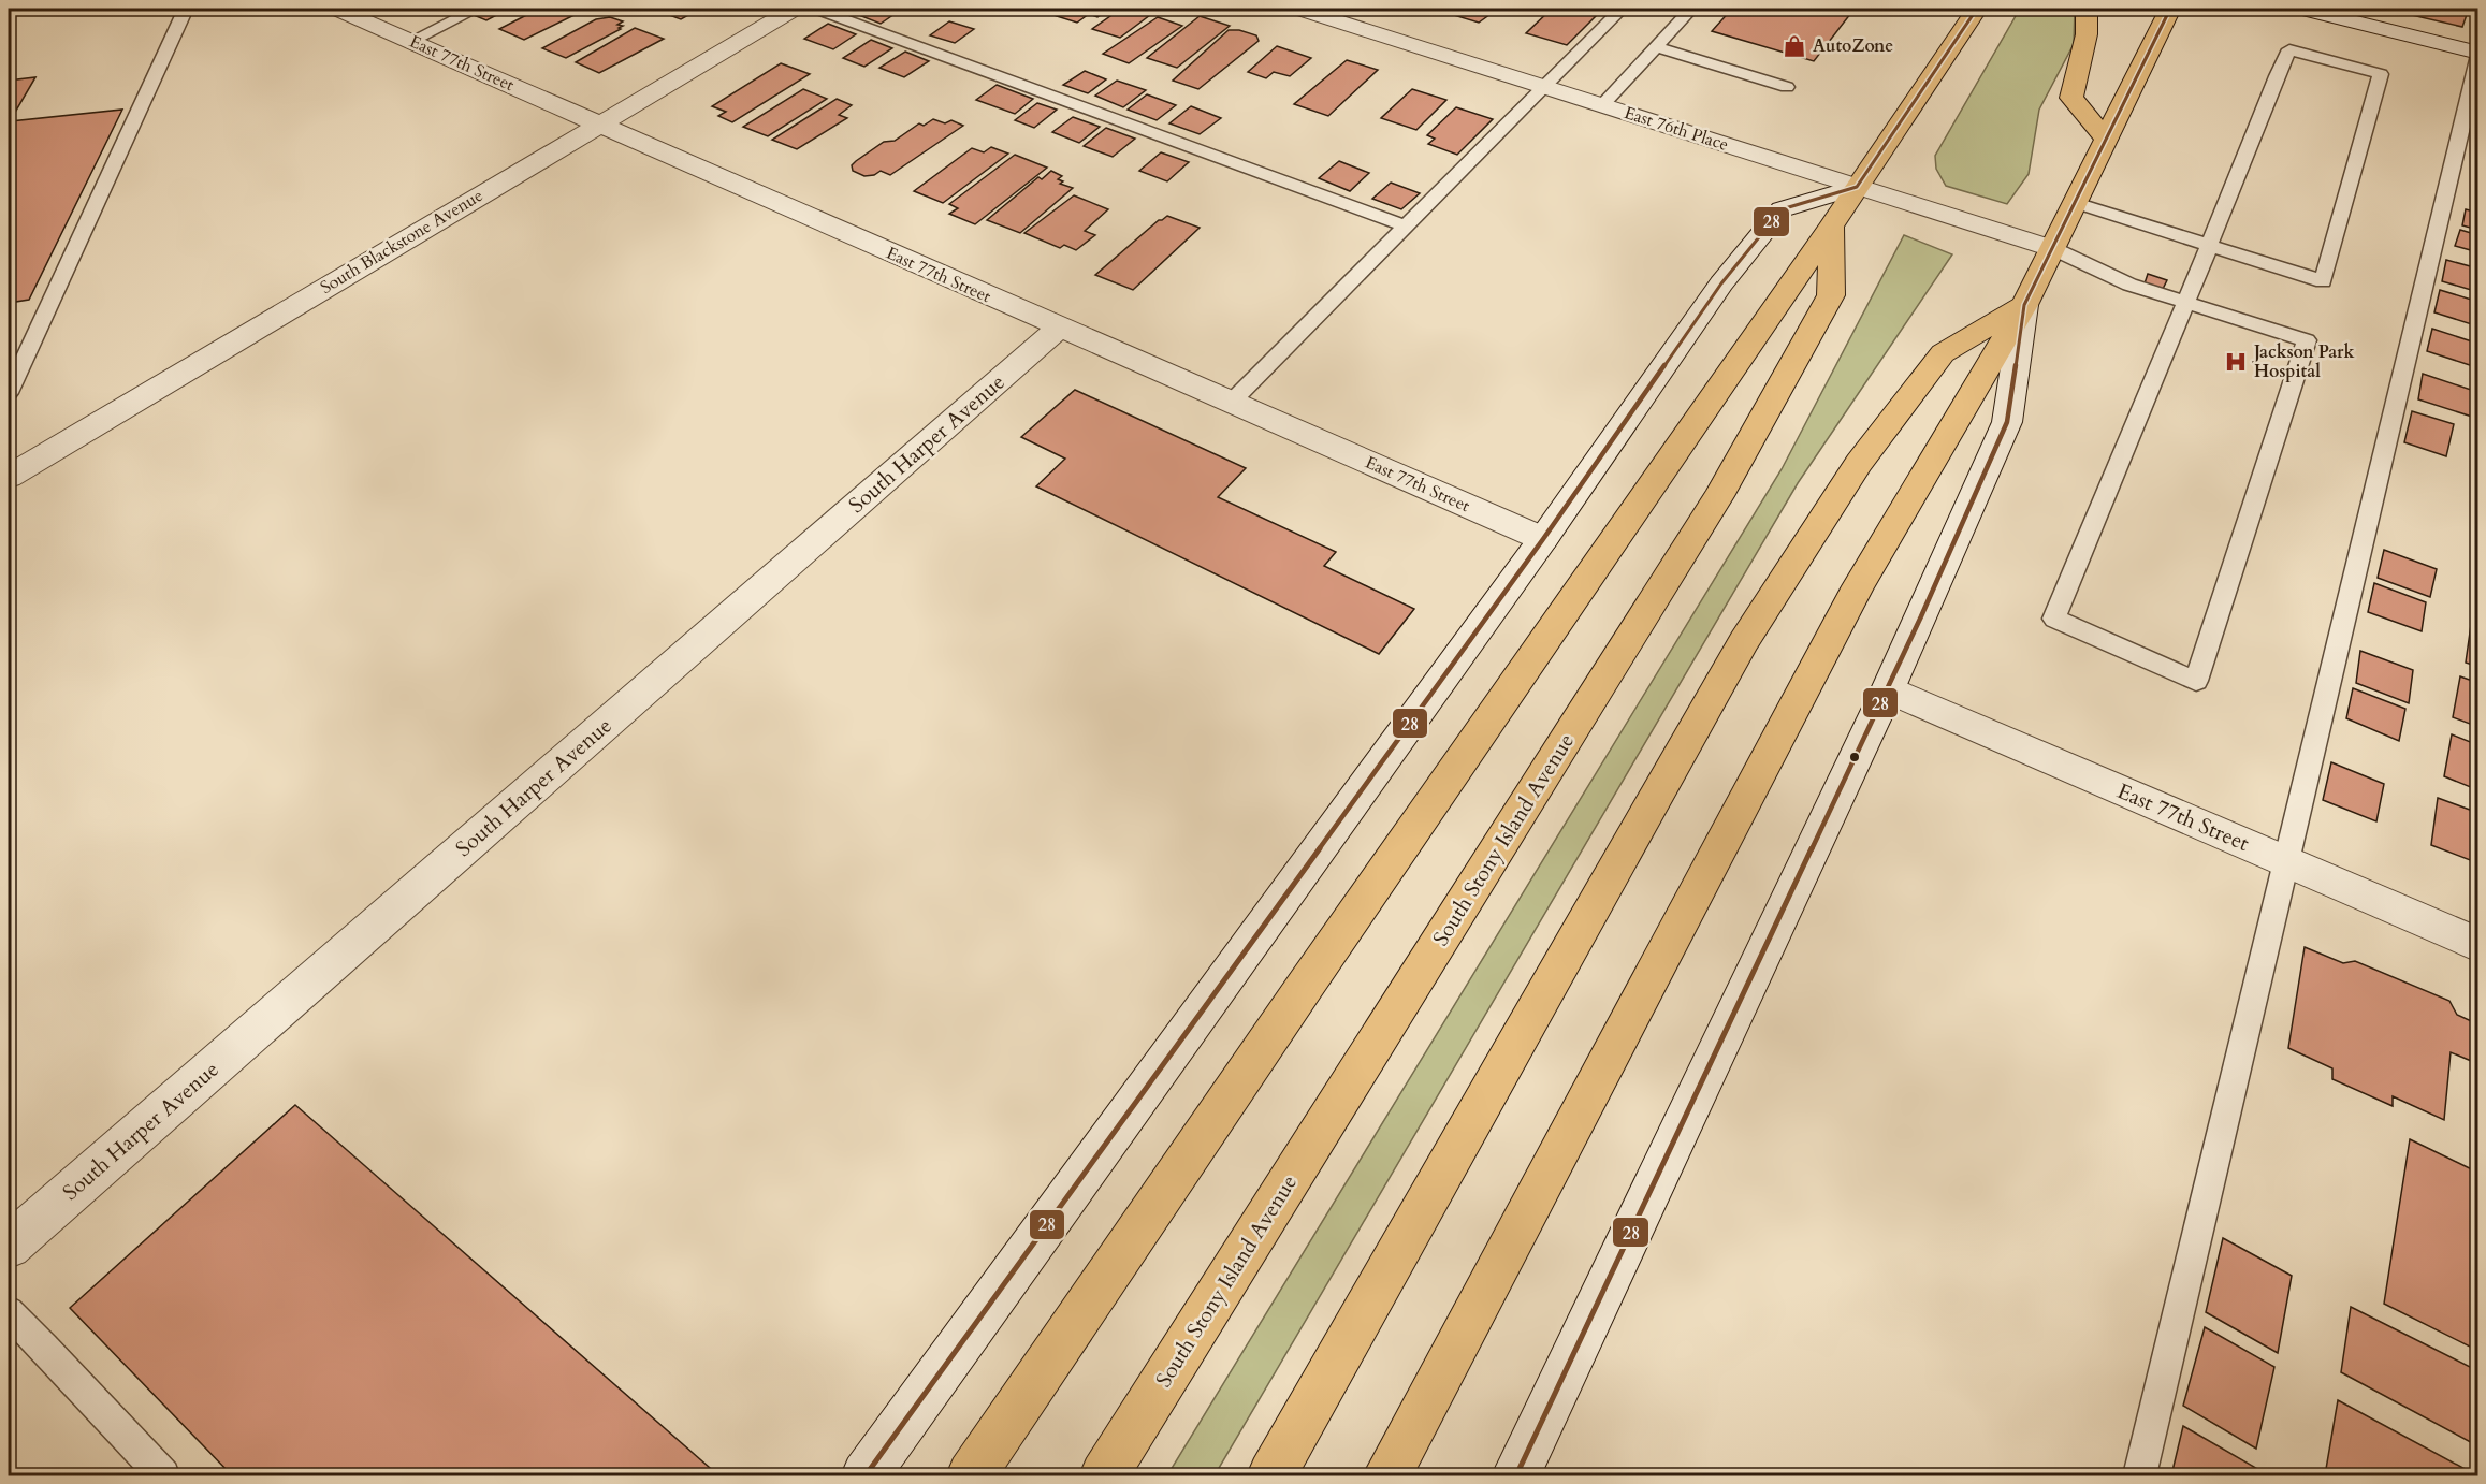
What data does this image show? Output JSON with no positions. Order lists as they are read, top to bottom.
{
  "streets": {
    "highway": ["South Stony Island Avenue"],
    "street": [
      "East 77th Street",
      "East 76th Place",
      "South Blackstone Avenue",
      "South Harper Avenue"
    ]
  },
  "crossings": [
    ["East 77th Street", "South Blackstone Avenue"],
    ["East 77th Street", "South Harper Avenue"]
  ],
  "places": {
    "shop": ["AutoZone"],
    "hospital": ["Jackson Park Hospital"]
  },
  "lines": ["transit line 28"]
}
